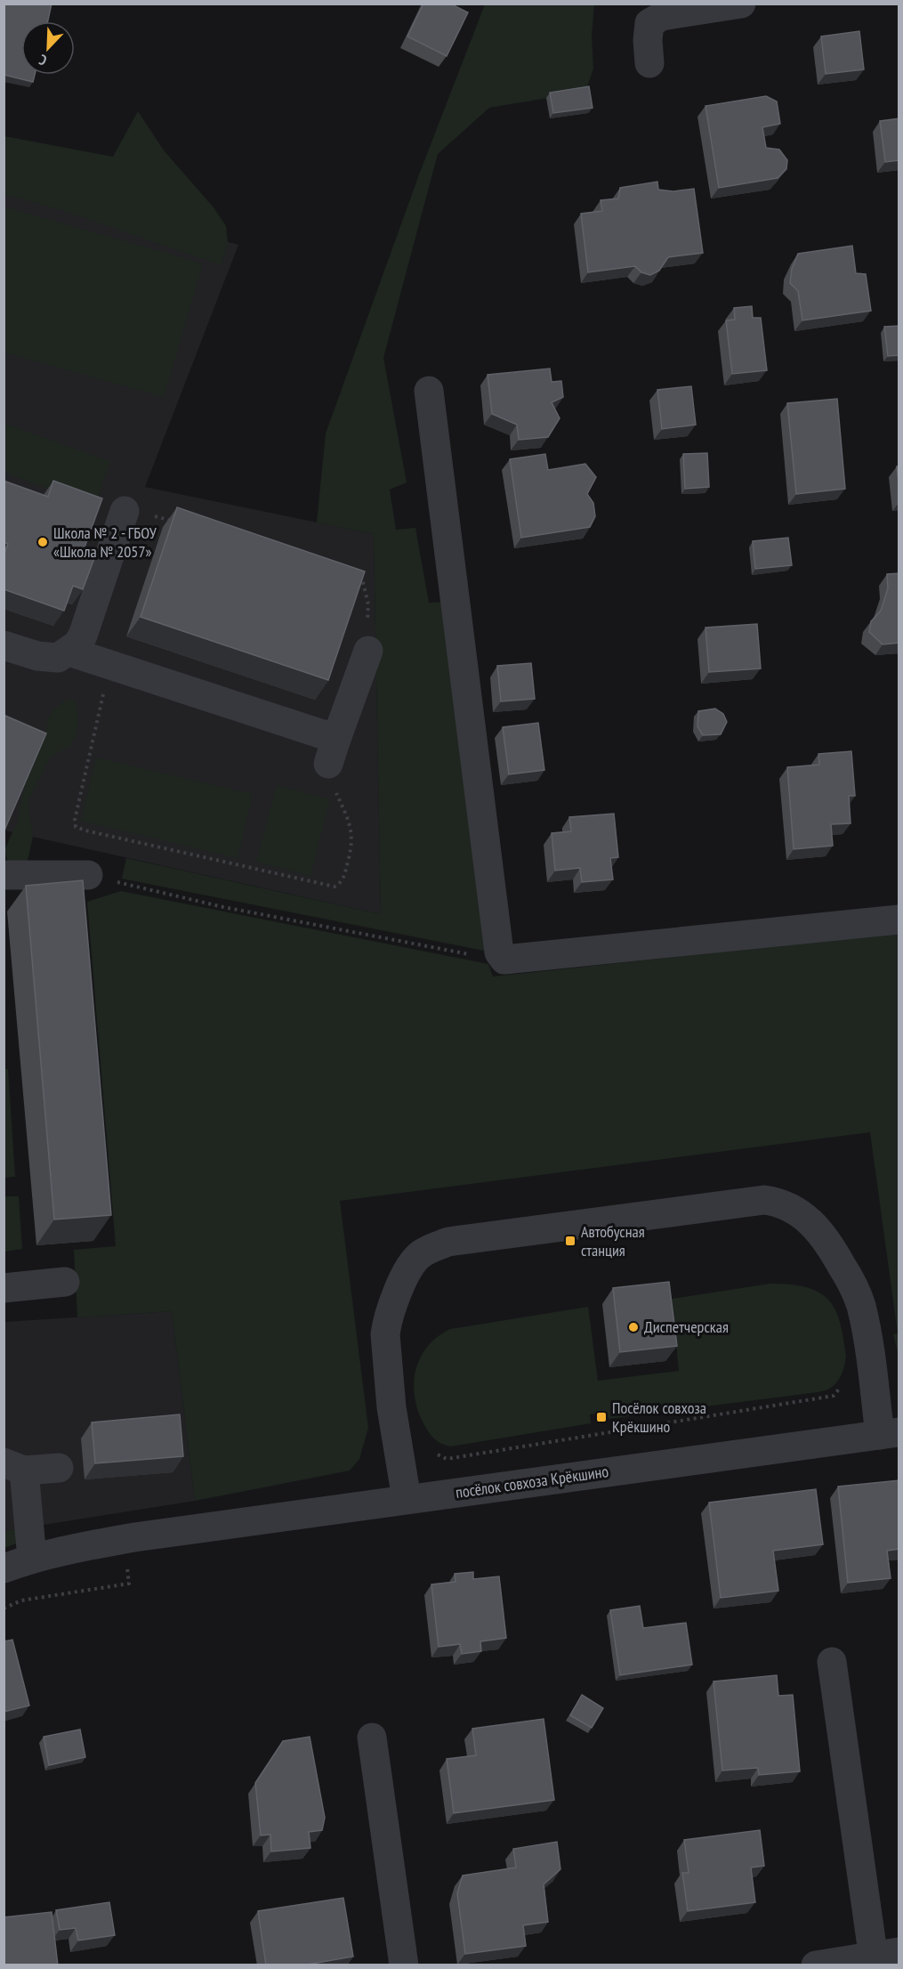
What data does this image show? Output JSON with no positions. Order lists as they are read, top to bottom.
{
  "streets": {
    "street": ["посёлок совхоза Крёкшино"]
  },
  "places": {
    "other": ["Школа № 2 - ГБОУ «Школа № 2057»", "Диспетчерская"],
    "transit": ["Автобусная станция", "Посёлок совхоза Крёкшино"]
  },
  "north": "bottom left"
}
